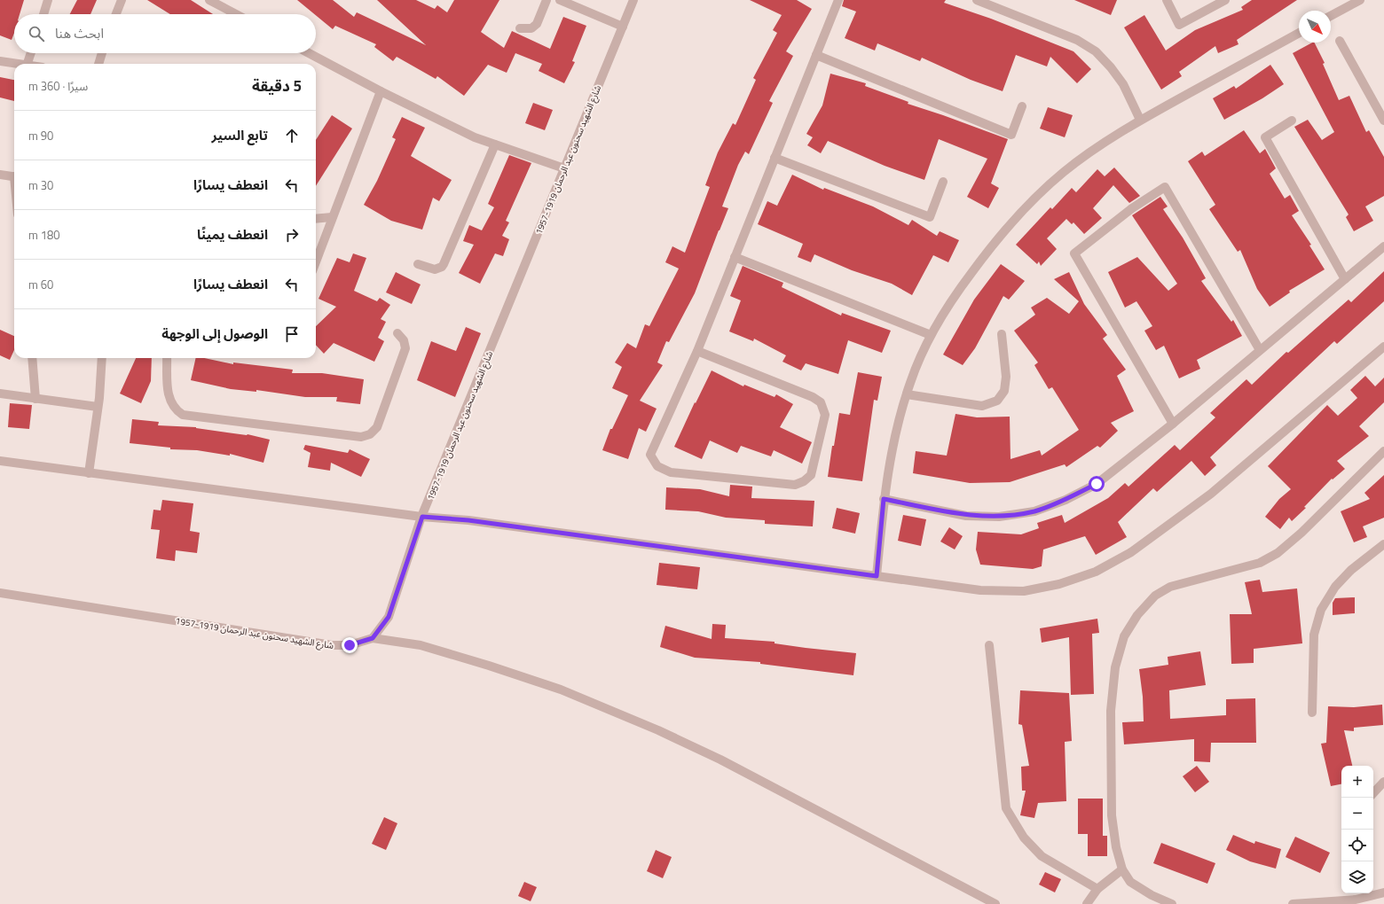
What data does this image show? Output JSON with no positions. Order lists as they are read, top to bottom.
{
  "streets": {
    "street": ["شارع الشهيد سحنون عبد الرحمان 1919-1957"]
  },
  "north": "bottom right",
  "page": {
    "search": "ابحث هنا",
    "heading": ["5 دقيقة", "سيرًا · 360 m"],
    "list": [
      ["تابع السير", "90 m"],
      ["انعطف يسارًا", "30 m"],
      ["انعطف يمينًا", "180 m"],
      ["انعطف يسارًا", "60 m"],
      "الوصول إلى الوجهة"
    ],
    "map_buttons": ["+", "−"]
  }
}
